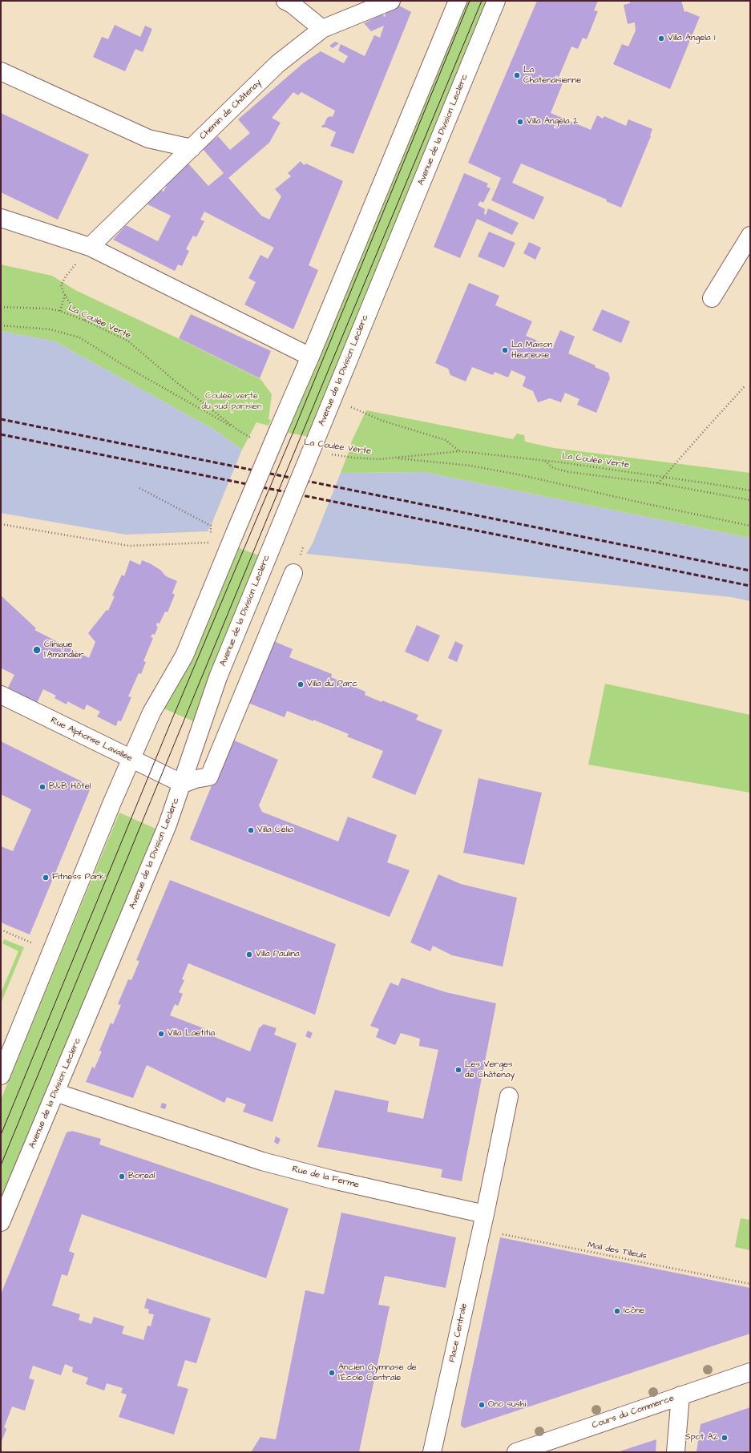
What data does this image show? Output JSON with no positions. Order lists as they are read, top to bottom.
{
  "streets": {
    "main road": [
      "Chemin de Châtenay",
      "Avenue de la Division Leclerc",
      "Rue Alphonse Lavallée",
      "Rue de la Ferme",
      "Place Centrale",
      "Cours du Commerce"
    ],
    "path": ["La Coulée Verte", "Mail des Tilleuls"]
  },
  "crossings": [
    ["Avenue de la Division Leclerc", "Rue Alphonse Lavallée"],
    ["Avenue de la Division Leclerc", "Rue de la Ferme"],
    ["Rue de la Ferme", "Mail des Tilleuls"],
    ["Rue de la Ferme", "Place Centrale"],
    ["Mail des Tilleuls", "Place Centrale"]
  ],
  "parks": ["Coulée verte du sud parisien"],
  "places": [
    "Villa Angela 1",
    "La Chatenaisienne",
    "Villa Angela 2",
    "La Maison Heureuse",
    "Clinique l'Amandier",
    "Villa du Parc",
    "B&B Hôtel",
    "Villa Célia",
    "Fitness Park",
    "Villa Paulina",
    "Villa Laetitia",
    "Les Verges de Châtenay",
    "Boreal",
    "Icône",
    "Ancien Gymnase de l’École Centrale",
    "Ono sushi",
    "Spot A2"
  ]
}
